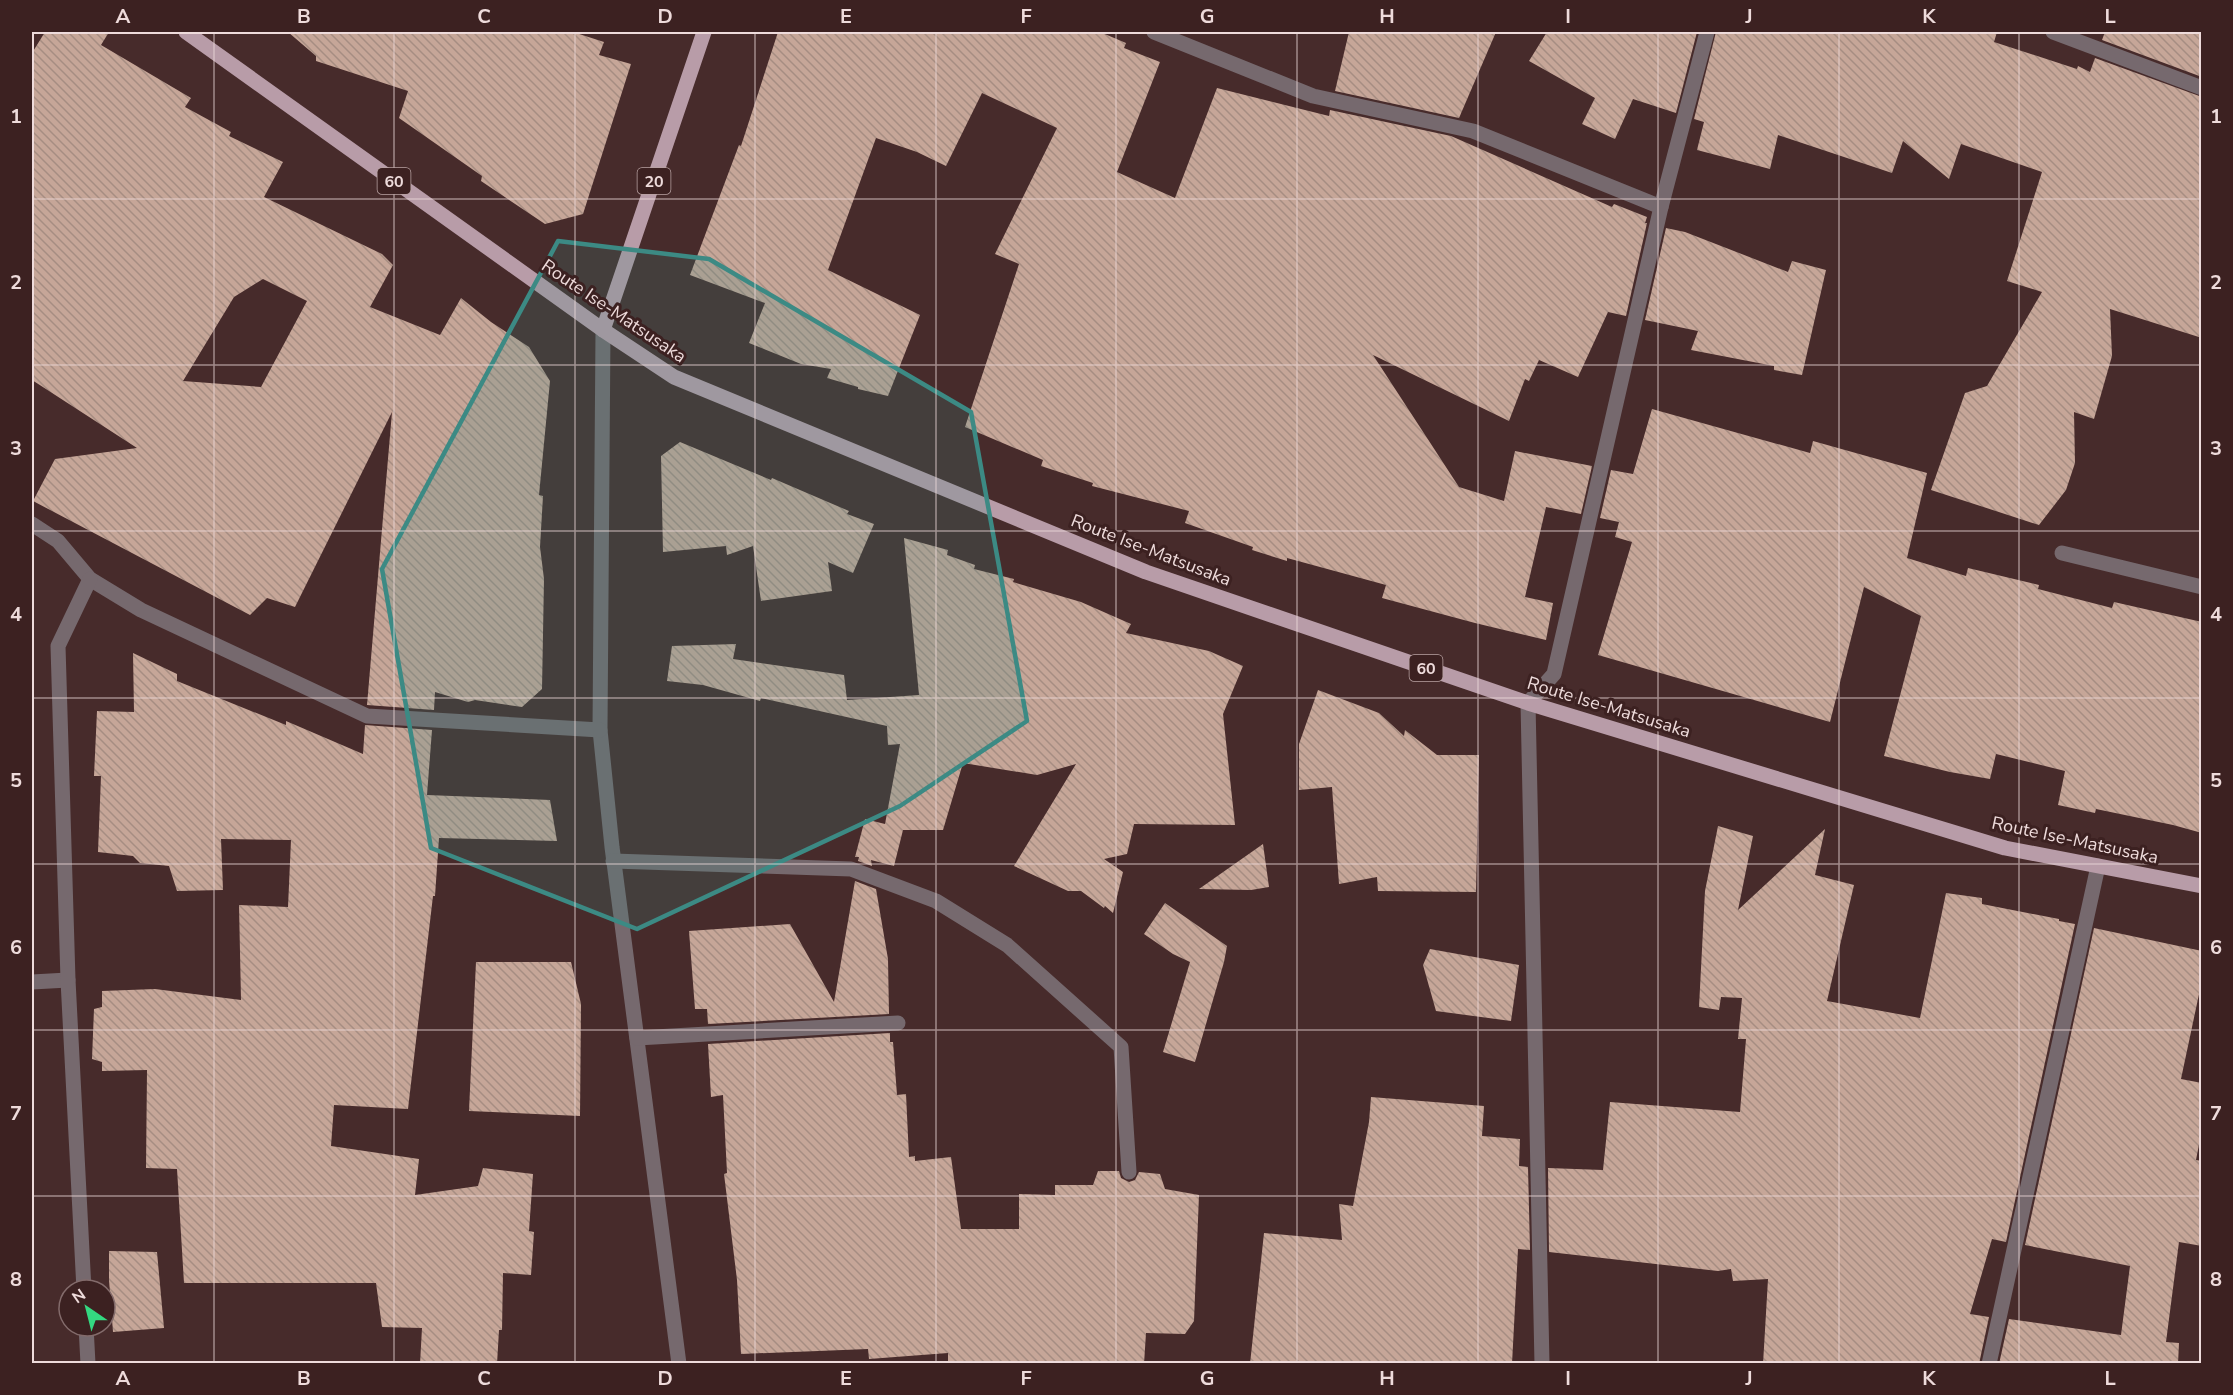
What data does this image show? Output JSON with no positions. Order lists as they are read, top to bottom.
{
  "streets": {
    "main road": ["60", "20", "Route Ise-Matsusaka"]
  },
  "crossings": [
    ["20", "Route Ise-Matsusaka"]
  ],
  "north": "top left",
  "grid": {
    "columns": [
      "A",
      "B",
      "C",
      "D",
      "E",
      "F",
      "G",
      "H",
      "I",
      "J",
      "K",
      "L"
    ],
    "rows": [
      "1",
      "2",
      "3",
      "4",
      "5",
      "6",
      "7",
      "8"
    ]
  }
}
